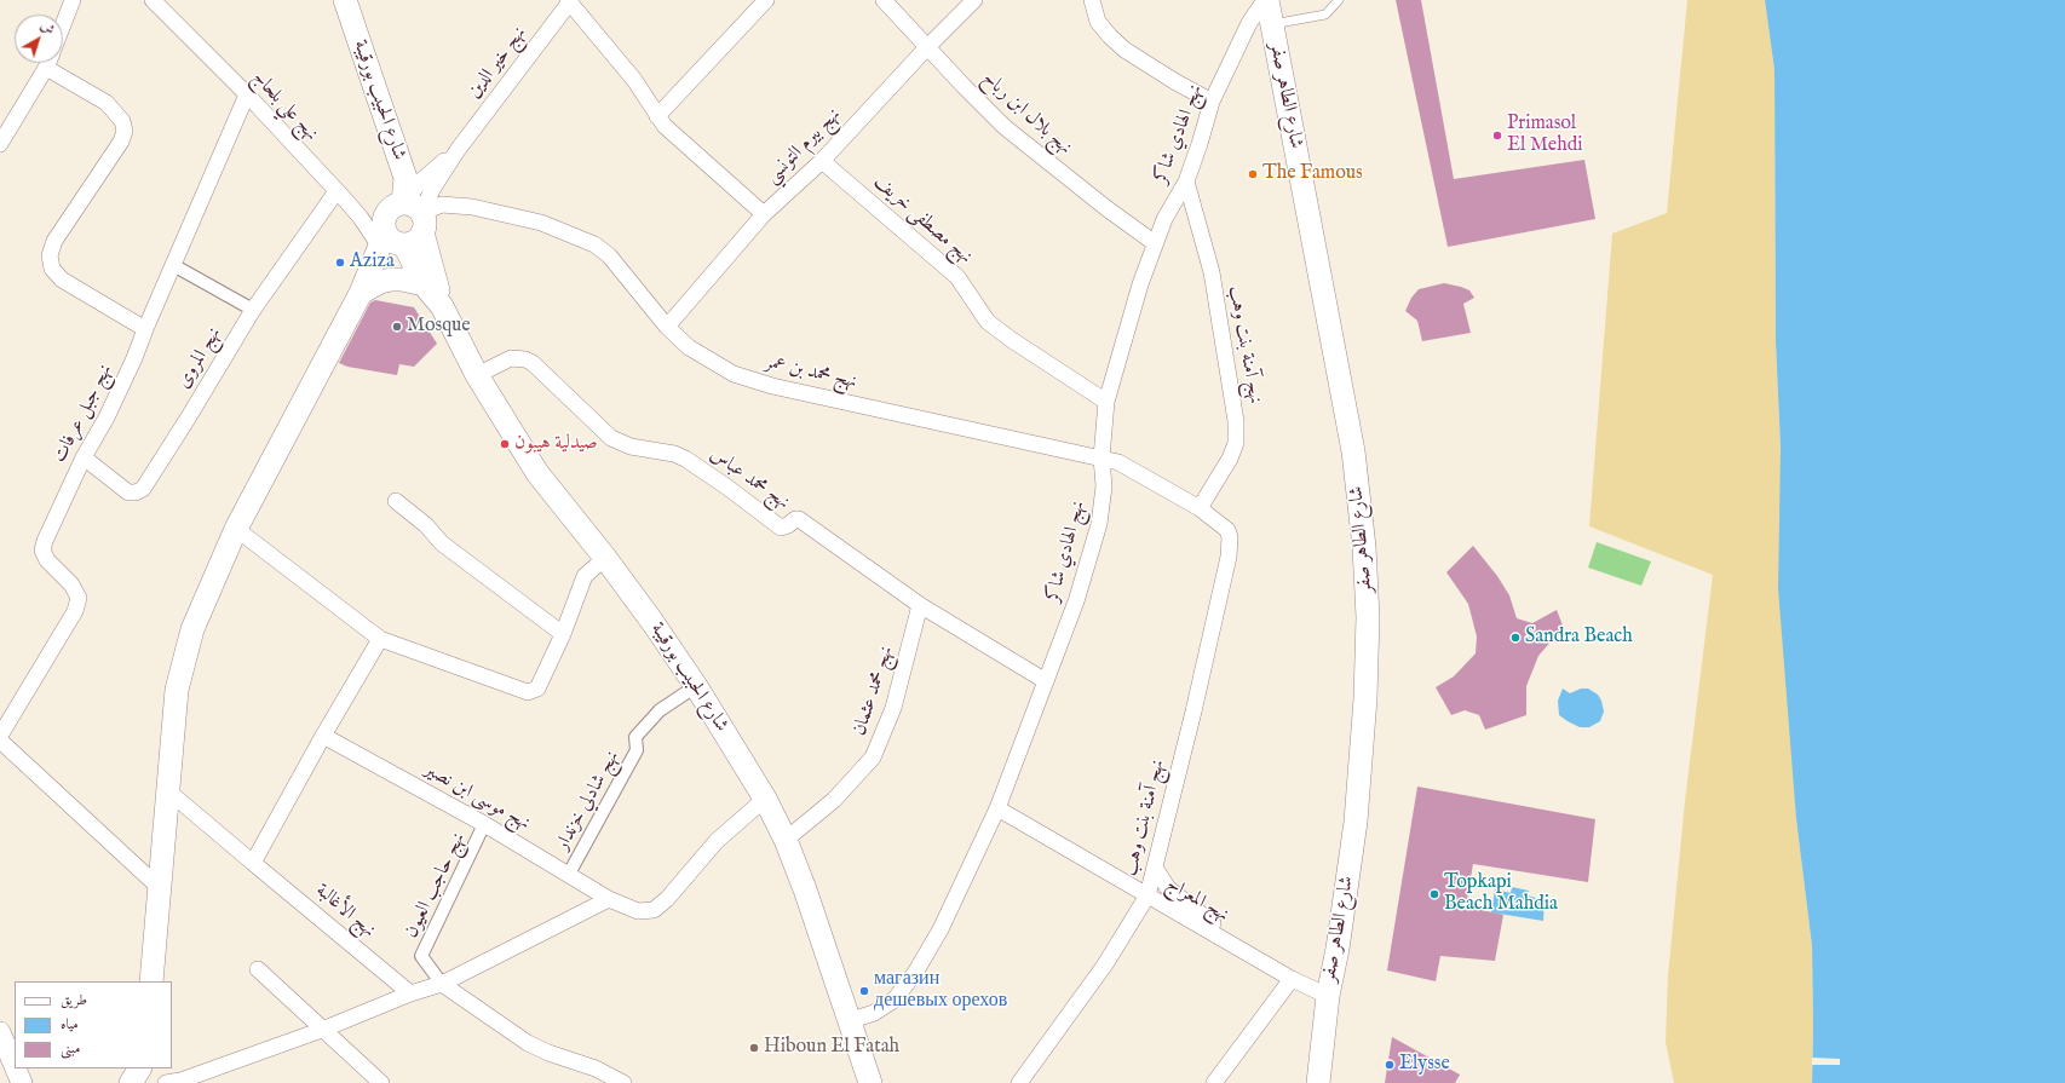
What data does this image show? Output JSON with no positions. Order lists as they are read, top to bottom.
{
  "streets": {
    "main road": ["شارع الطاهر صفر", "شارع الحبيب بورقيبة"],
    "street": [
      "نهج خير الدين",
      "نهج علي بلحاج",
      "نهج بلال ابن رباح",
      "نهج الهادي شاكر",
      "نهج بيرم التونسي",
      "نهج مصطفى خريف",
      "نهج آمنة بنت وهب",
      "نهج المروى",
      "نهج محمد بن عمر",
      "نهج جبل عرفات",
      "نهج محمد عباس",
      "نهج محمد عثمان",
      "نهج موسى ابن نصير",
      "نهج شادلي خزندار",
      "نهج حاجب العيون",
      "نهج المعراج",
      "نهج الأغالبة"
    ]
  },
  "crossings": [
    ["نهج خير الدين", "شارع الحبيب بورقيبة"],
    ["شارع الطاهر صفر", "نهج الهادي شاكر"],
    ["شارع الطاهر صفر", "نهج المعراج"],
    ["شارع الحبيب بورقيبة", "نهج علي بلحاج"],
    ["شارع الحبيب بورقيبة", "نهج الهادي شاكر"],
    ["شارع الحبيب بورقيبة", "نهج محمد بن عمر"],
    ["شارع الحبيب بورقيبة", "نهج محمد عباس"],
    ["شارع الحبيب بورقيبة", "نهج محمد عثمان"],
    ["شارع الحبيب بورقيبة", "نهج موسى ابن نصير"],
    ["شارع الحبيب بورقيبة", "نهج شادلي خزندار"],
    ["نهج علي بلحاج", "نهج المروى"],
    ["نهج علي بلحاج", "نهج محمد بن عمر"],
    ["نهج علي بلحاج", "نهج جبل عرفات"],
    ["نهج بلال ابن رباح", "نهج الهادي شاكر"],
    ["نهج بلال ابن رباح", "نهج بيرم التونسي"],
    ["نهج الهادي شاكر", "نهج مصطفى خريف"],
    ["نهج الهادي شاكر", "نهج آمنة بنت وهب"],
    ["نهج الهادي شاكر", "نهج محمد بن عمر"],
    ["نهج الهادي شاكر", "نهج محمد عباس"],
    ["نهج الهادي شاكر", "نهج المعراج"],
    ["نهج بيرم التونسي", "نهج مصطفى خريف"],
    ["نهج بيرم التونسي", "نهج محمد بن عمر"],
    ["نهج آمنة بنت وهب", "نهج محمد بن عمر"],
    ["نهج آمنة بنت وهب", "نهج المعراج"],
    ["نهج المروى", "نهج جبل عرفات"],
    ["نهج محمد عباس", "نهج محمد عثمان"],
    ["نهج موسى ابن نصير", "نهج شادلي خزندار"],
    ["نهج موسى ابن نصير", "نهج حاجب العيون"]
  ],
  "places": [
    "Primasol El Mehdi",
    "The Famous",
    "Aziza",
    "Mosque",
    "صيدلية هيبون",
    "Sandra Beach",
    "Topkapi Beach Mahdia",
    "магазин дешевых орехов",
    "Hiboun El Fatah",
    "Elysse"
  ],
  "legend": ["طريق", "مياه", "مبنى"],
  "north": "top right"
}
